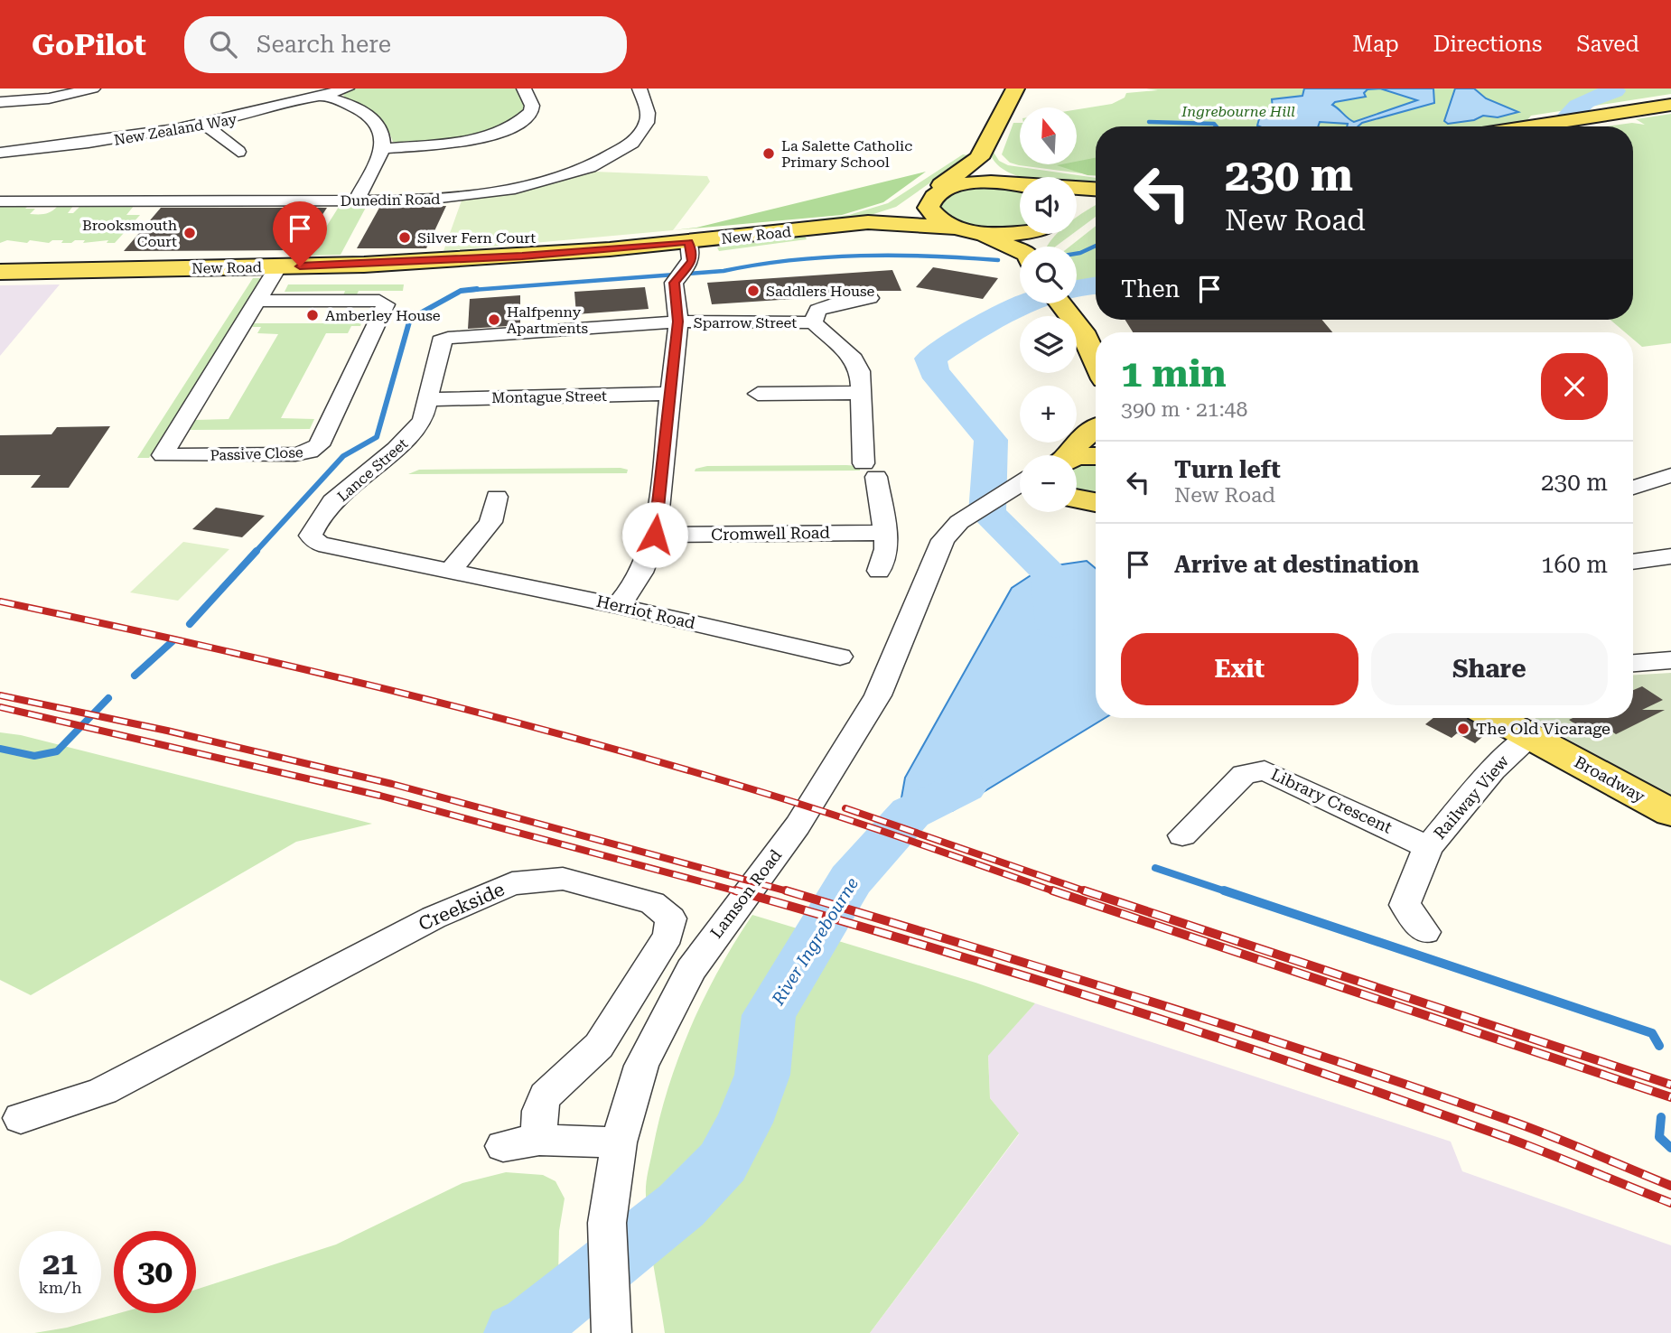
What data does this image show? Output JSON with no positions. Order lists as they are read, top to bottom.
{
  "streets": {
    "main road": ["New Road", "Broadway"],
    "street": [
      "New Zealand Way",
      "Dunedin Road",
      "Sparrow Street",
      "Montague Street",
      "Passive Close",
      "Lance Street",
      "Cromwell Road",
      "Herriot Road",
      "Railway View",
      "Library Crescent",
      "Lamson Road",
      "Creekside"
    ]
  },
  "crossings": [
    ["New Road", "Passive Close"],
    ["Sparrow Street", "Lance Street"],
    ["Sparrow Street", "Cromwell Road"],
    ["Montague Street", "Lance Street"],
    ["Lance Street", "Herriot Road"],
    ["Broadway", "Railway View"],
    ["Railway View", "Library Crescent"]
  ],
  "water": ["River Ingrebourne"],
  "parks": ["Ingrebourne Hill"],
  "places": [
    "La Salette Catholic Primary School",
    "Brooksmouth Court",
    "Silver Fern Court",
    "Saddlers House",
    "Amberley House",
    "Halfpenny Apartments",
    "The Old Vicarage"
  ],
  "north": "top",
  "page": {
    "header": "GoPilot",
    "search": "Search here",
    "nav": ["Map", "Directions", "Saved"],
    "map_buttons": ["+", "−"],
    "turn": ["230 m", "New Road"],
    "then": "Then",
    "heading": ["1 min", "390 m · 21:48"],
    "list": [
      {
        "name": "Turn left",
        "note": "New Road",
        "value": "230 m"
      },
      {
        "name": "Arrive at destination",
        "value": "160 m"
      }
    ],
    "buttons": ["Exit", "Share"],
    "speed": "21 km/h",
    "limit": "30"
  }
}
